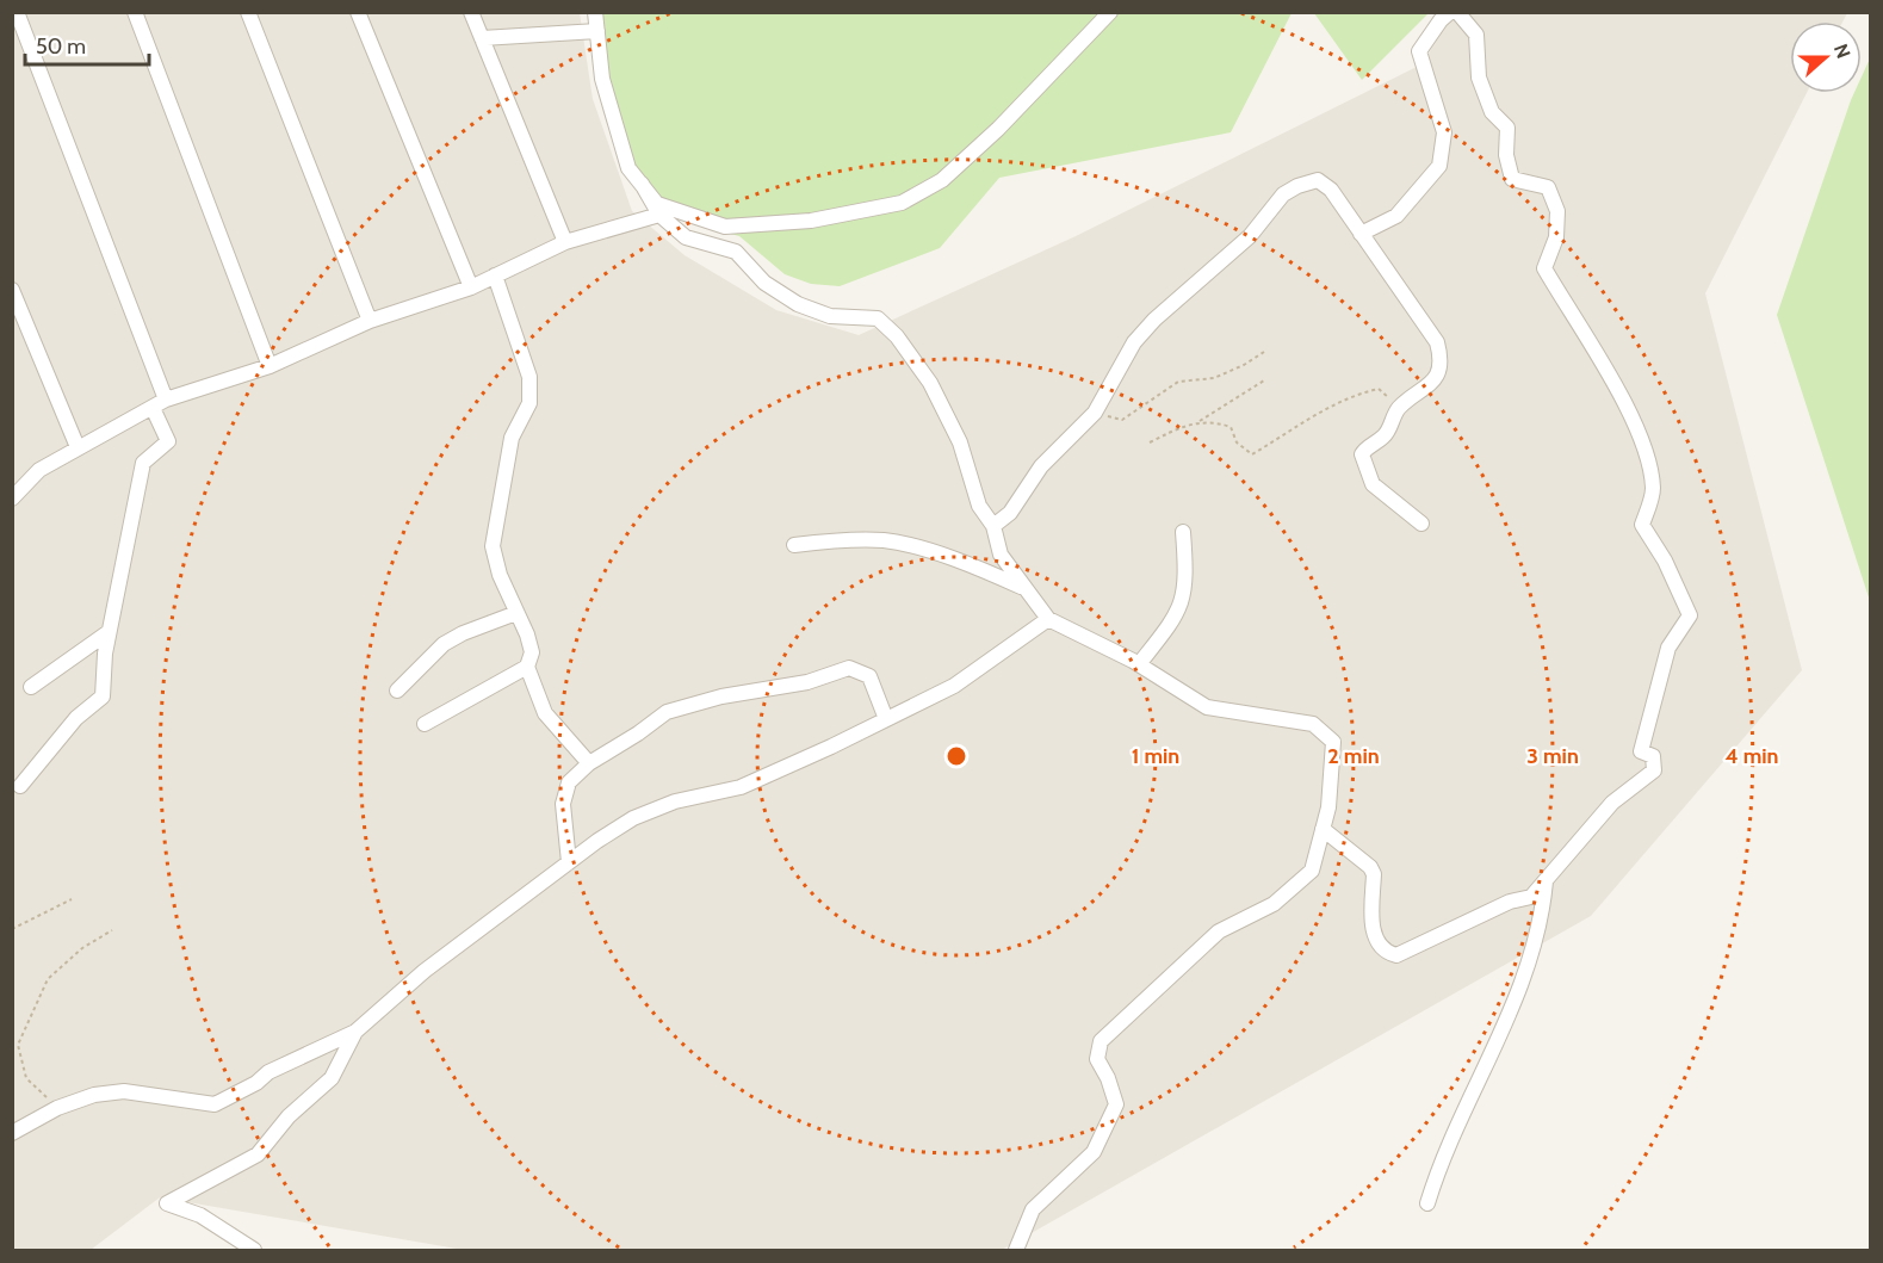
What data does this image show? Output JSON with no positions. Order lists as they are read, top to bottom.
{
  "scale_bar": "50 m",
  "north": "right",
  "rings": [
    "1 min",
    "2 min",
    "3 min",
    "4 min"
  ]
}
